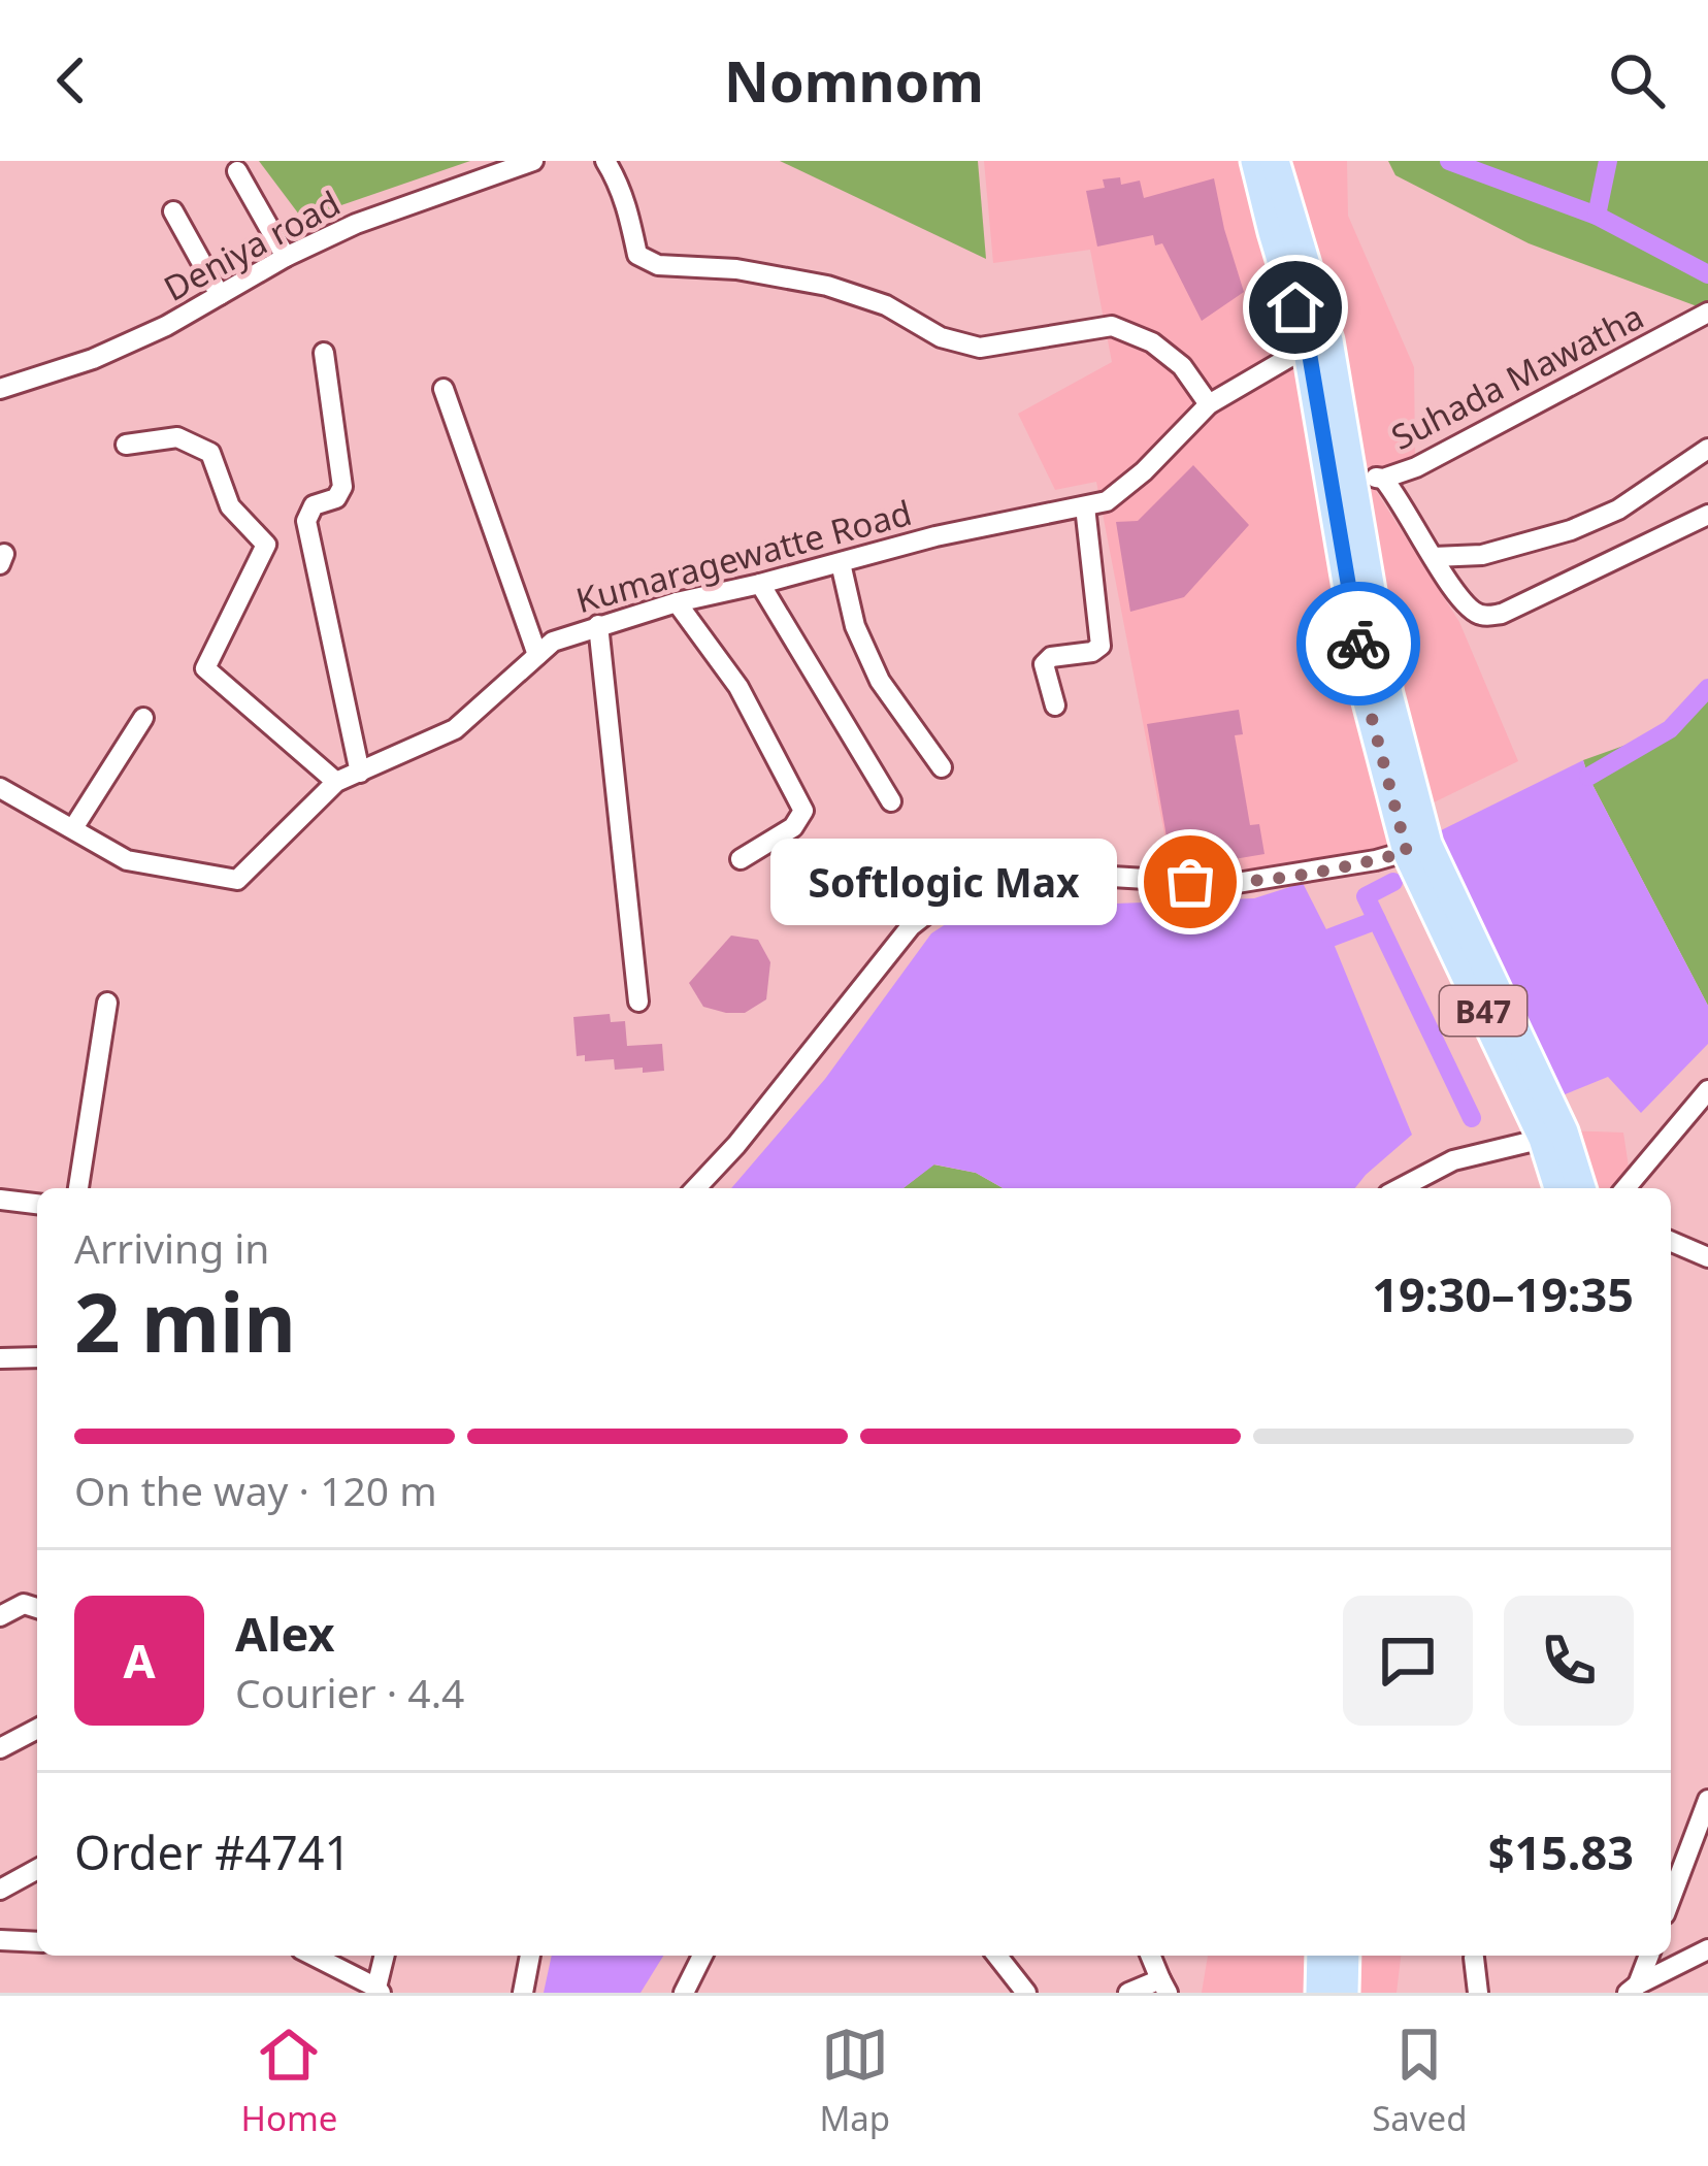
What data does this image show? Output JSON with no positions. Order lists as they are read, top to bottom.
{
  "streets": {
    "main road": ["B47"],
    "street": ["Deniya road", "Suhada Mawatha", "Kumaragewatte Road"]
  },
  "crossings": [
    ["Suhada Mawatha", "B47"],
    ["Kumaragewatte Road", "B47"]
  ],
  "places": ["Softlogic Max"],
  "page": {
    "header": "Nomnom",
    "bubble": "Softlogic Max",
    "heading": ["2 min", "Arriving in", "19:30–19:35"],
    "panel": [
      "Alex",
      "Courier · 4.4",
      "Order #4741",
      "$15.83"
    ],
    "bar": "On the way · 120 m",
    "round": "A",
    "tabs": ["Home", "Map", "Saved"]
  }
}
